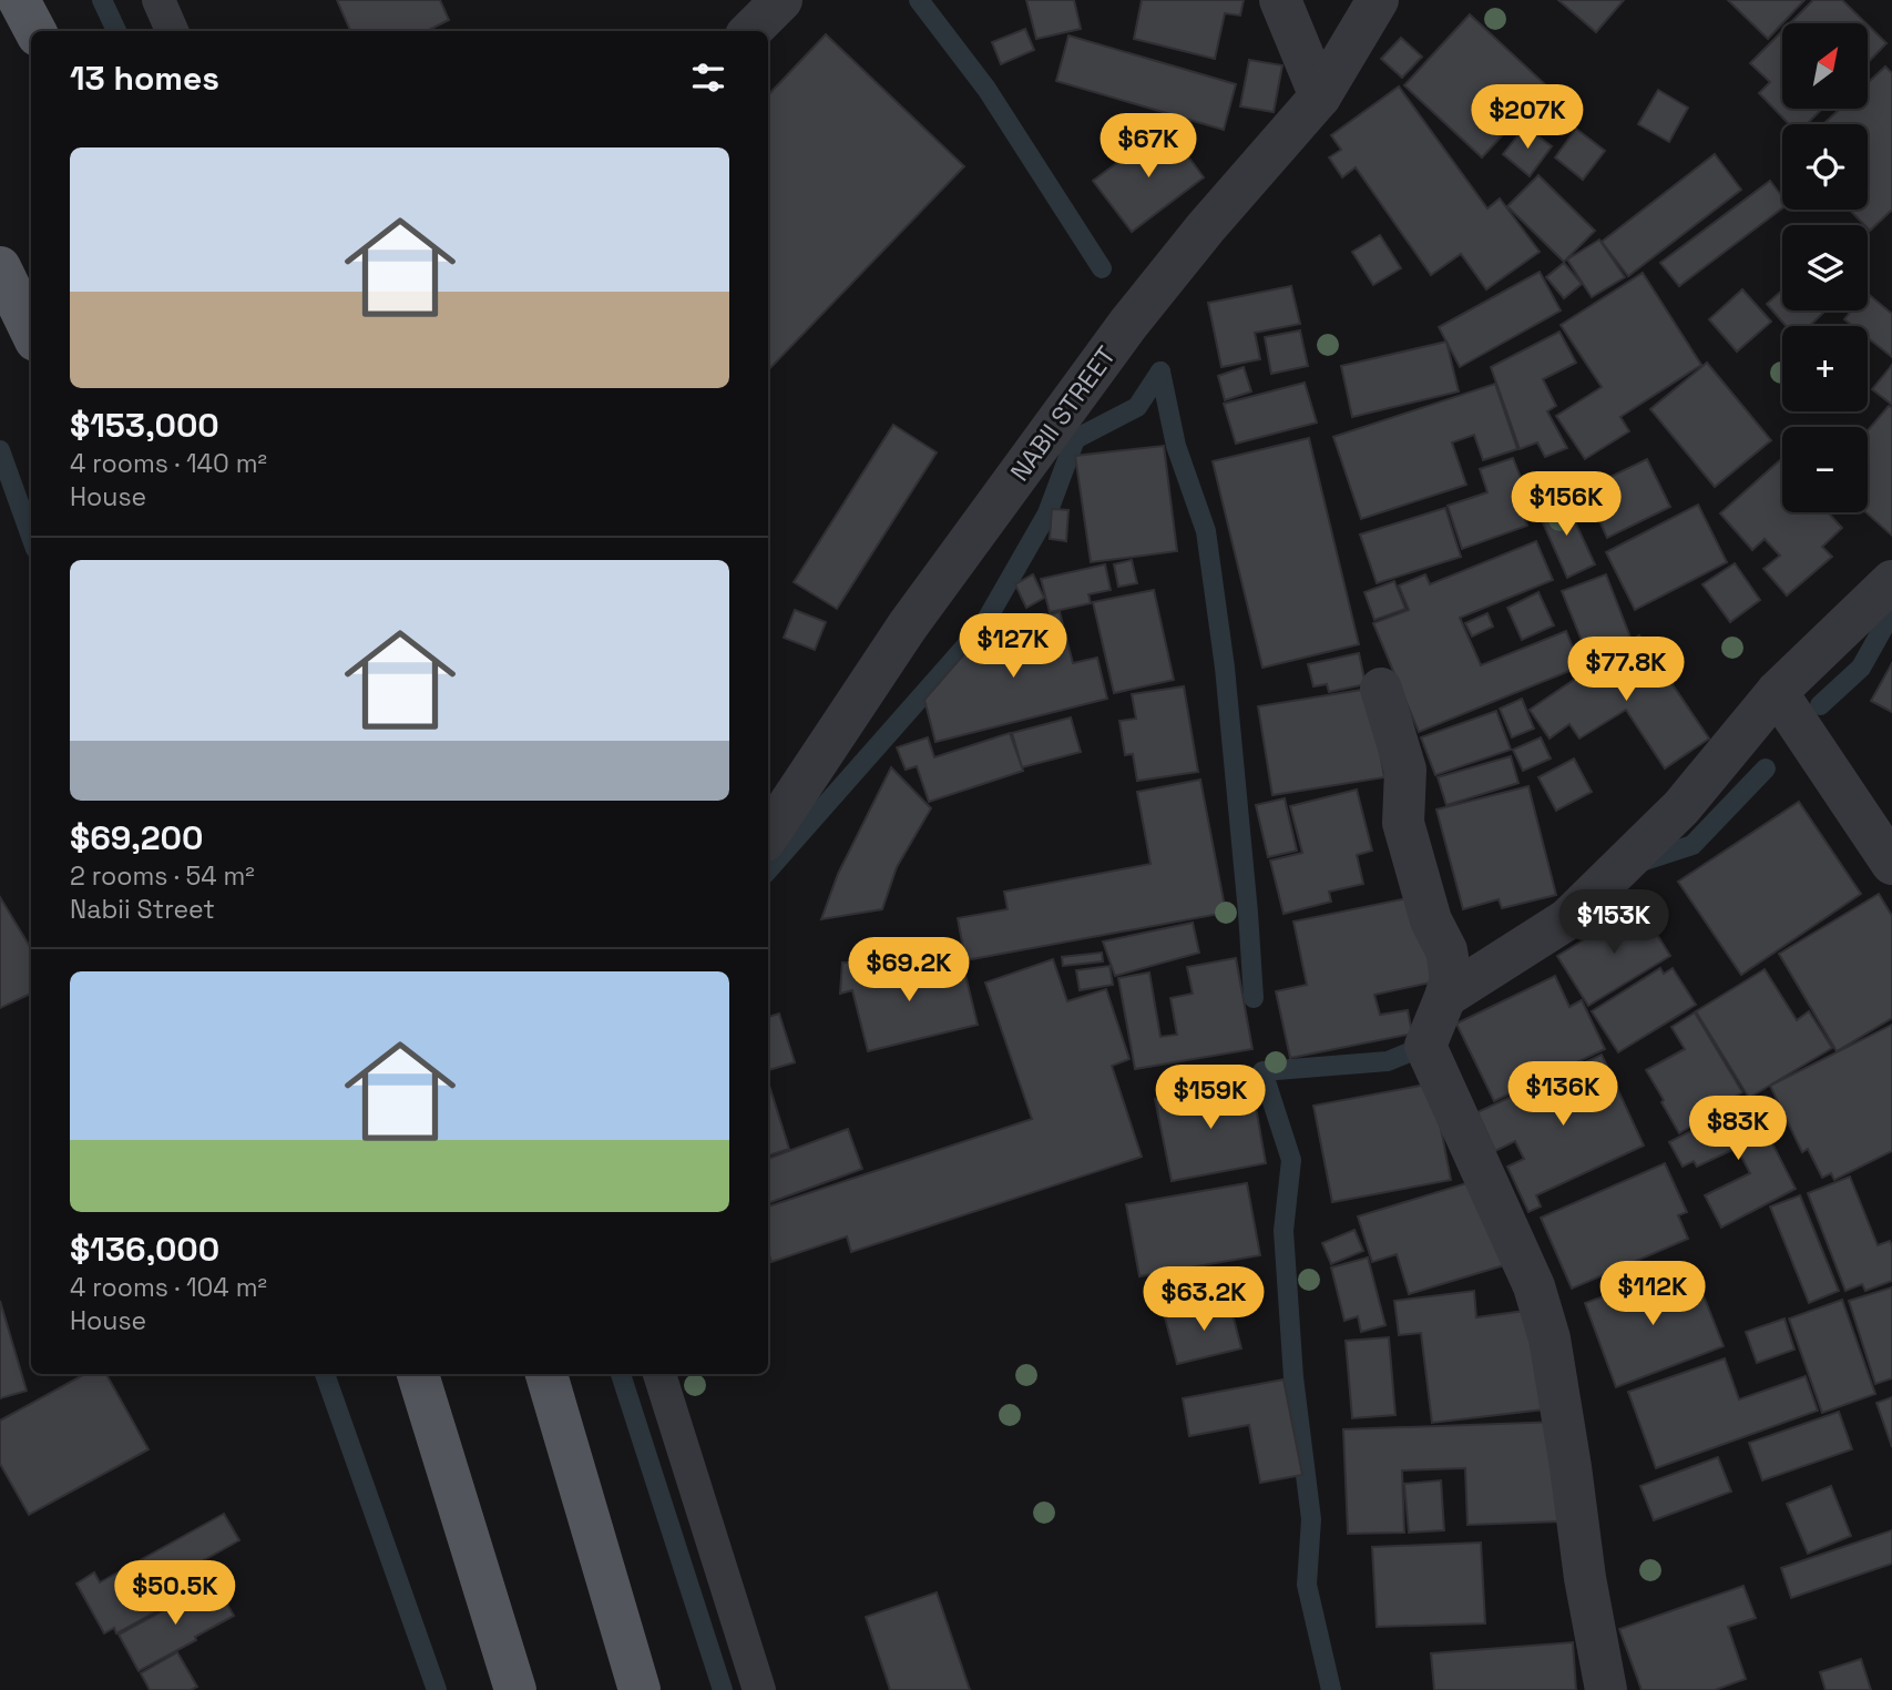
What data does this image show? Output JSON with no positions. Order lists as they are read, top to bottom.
{
  "streets": {
    "street": ["NABII STREET"]
  },
  "north": "top right",
  "page": {
    "map_buttons": ["+", "−"],
    "heading": "13 homes",
    "price": [
      "$207K",
      "$67K",
      "$156K",
      "$127K",
      "$77.8K",
      "$153K",
      "$69.2K",
      "$136K",
      "$159K",
      "$83K",
      "$112K",
      "$63.2K",
      "$50.5K"
    ],
    "list": [
      {
        "name": "$153,000",
        "note": "4 rooms · 140 m² · House"
      },
      {
        "name": "$69,200",
        "note": "2 rooms · 54 m² · Nabii Street"
      },
      {
        "name": "$136,000",
        "note": "4 rooms · 104 m² · House"
      }
    ]
  }
}
